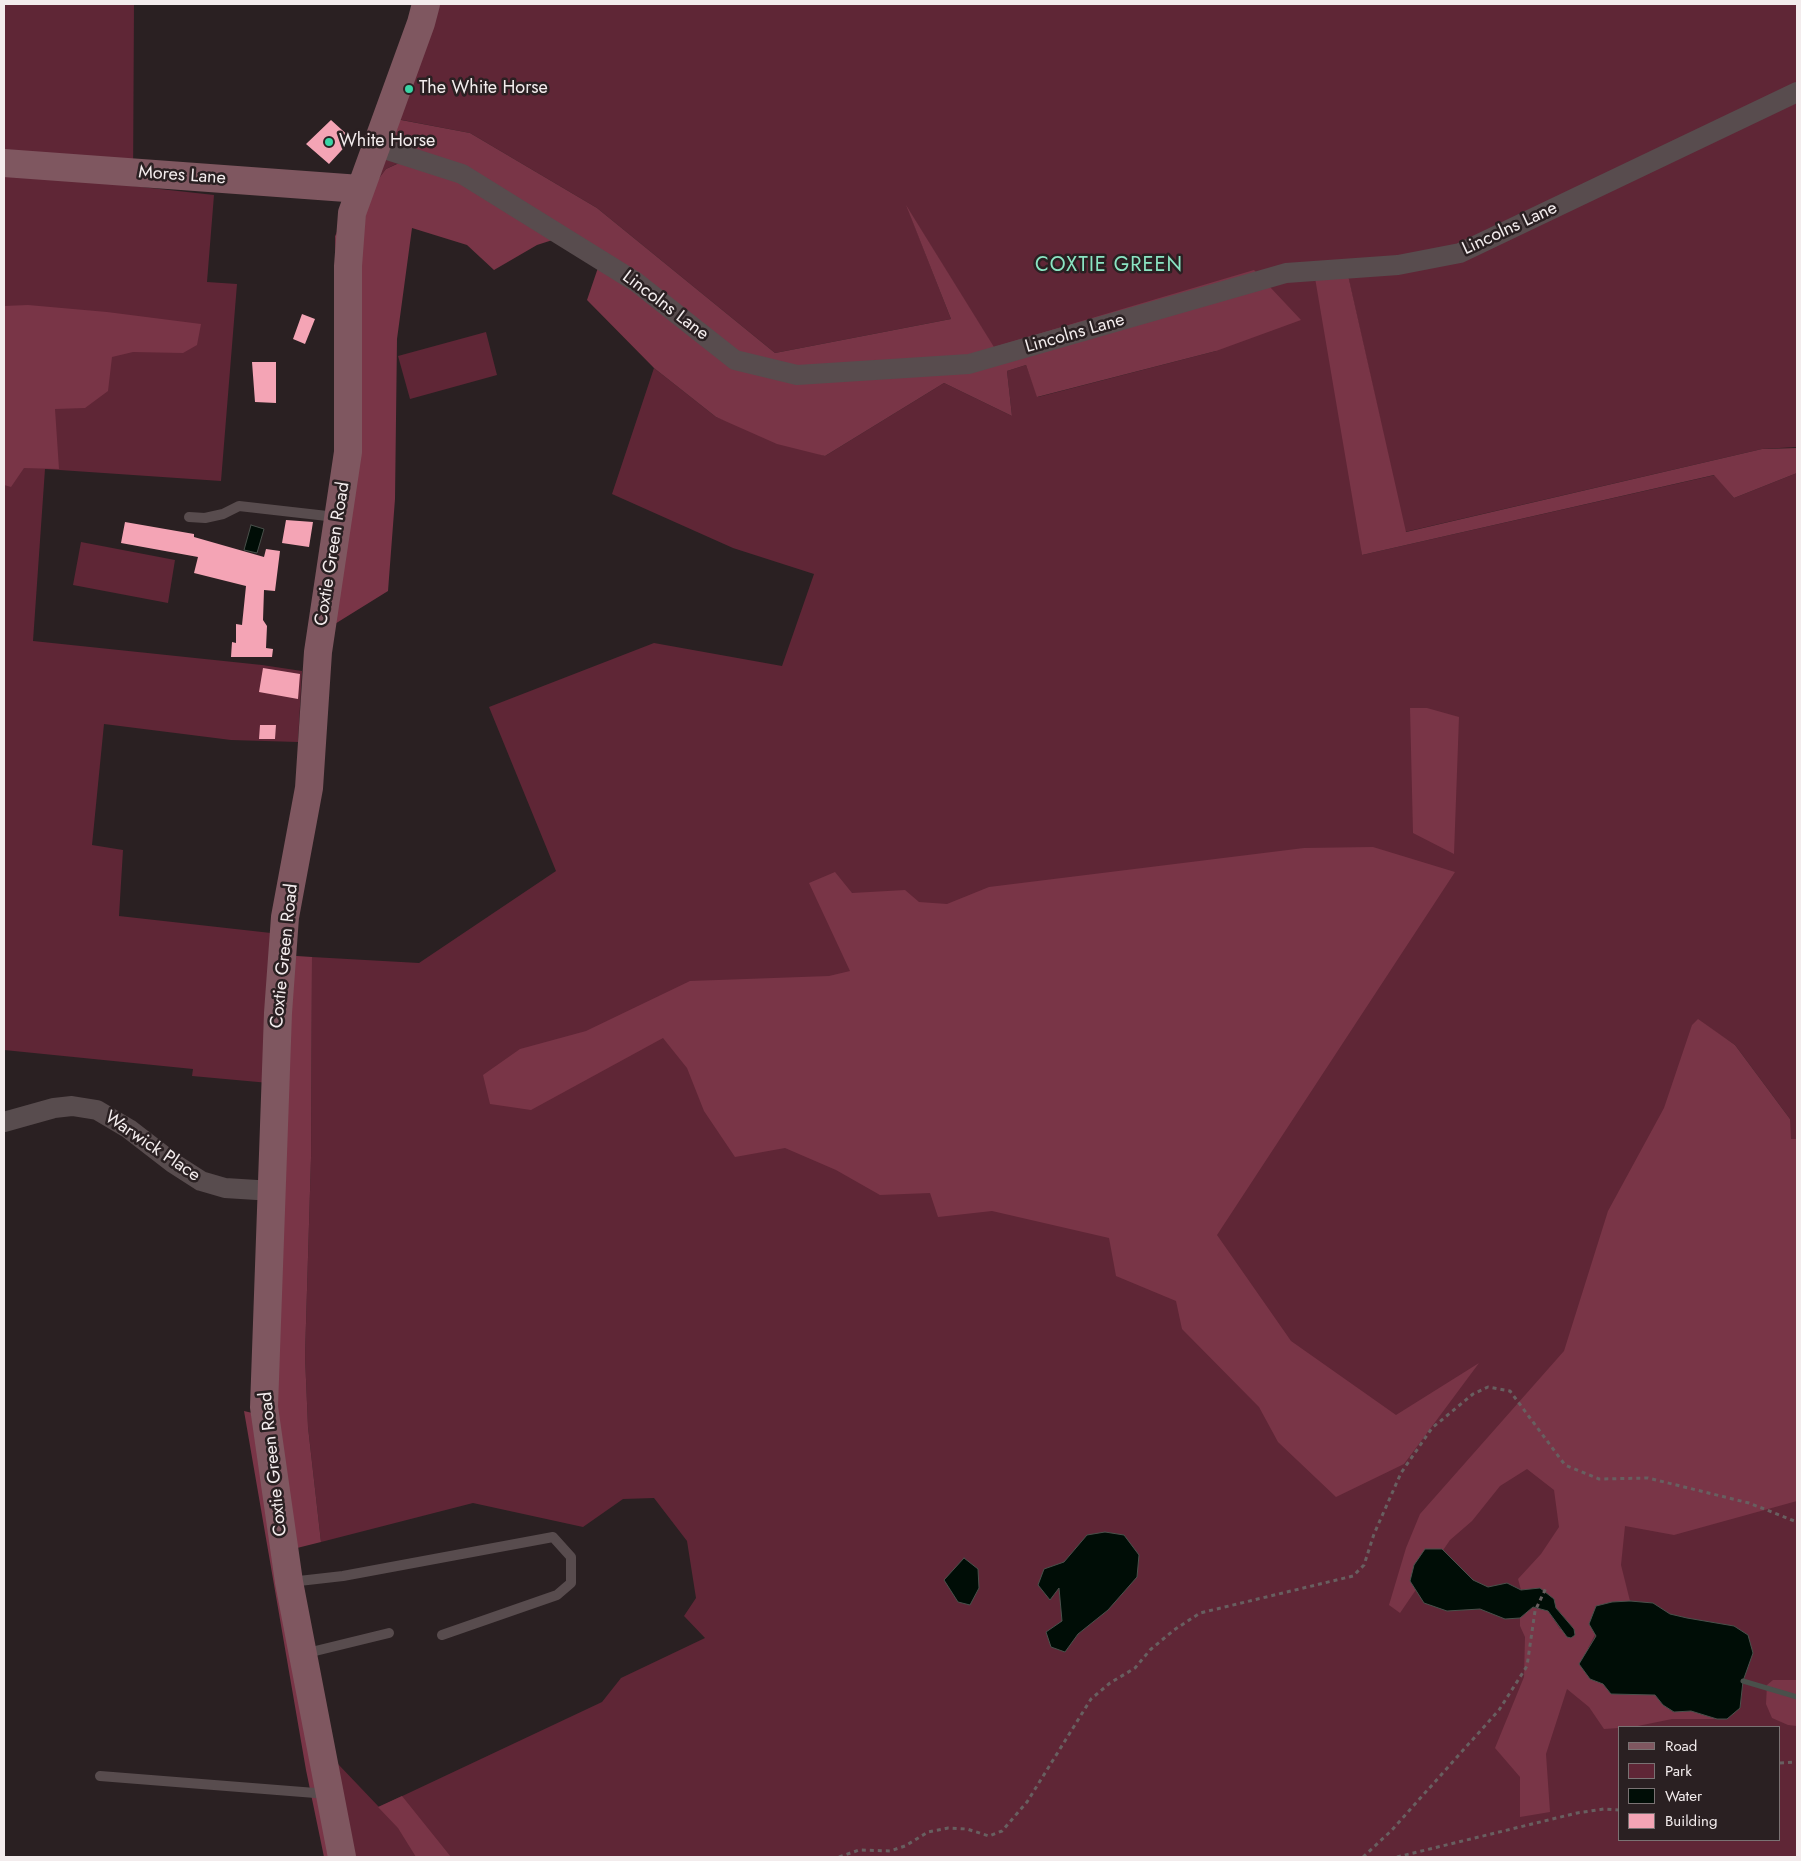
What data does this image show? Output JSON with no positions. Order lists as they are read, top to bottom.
{
  "streets": {
    "street": [
      "Mores Lane",
      "Lincolns Lane",
      "Coxtie Green Road",
      "Warwick Place"
    ]
  },
  "crossings": [
    ["Mores Lane", "Coxtie Green Road"],
    ["Lincolns Lane", "Coxtie Green Road"],
    ["Coxtie Green Road", "Warwick Place"]
  ],
  "districts": ["COXTIE GREEN"],
  "places": ["The White Horse", "White Horse"],
  "legend": [
    "Road",
    "Park",
    "Water",
    "Building"
  ]
}
